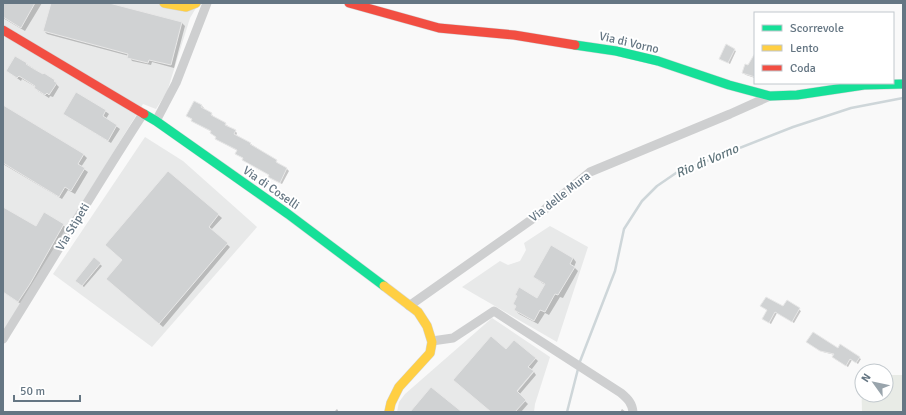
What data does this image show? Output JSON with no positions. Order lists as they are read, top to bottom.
{
  "streets": {
    "street": [
      "Via di Vorno",
      "Via di Coselli",
      "Via delle Mura",
      "Via Stipeti"
    ]
  },
  "crossings": [
    ["Via di Vorno", "Via delle Mura"],
    ["Via di Coselli", "Via delle Mura"],
    ["Via di Coselli", "Via Stipeti"]
  ],
  "water": ["Rio di Vorno"],
  "legend": ["Scorrevole", "Lento", "Coda"],
  "scale_bar": "50 m",
  "north": "top left"
}
